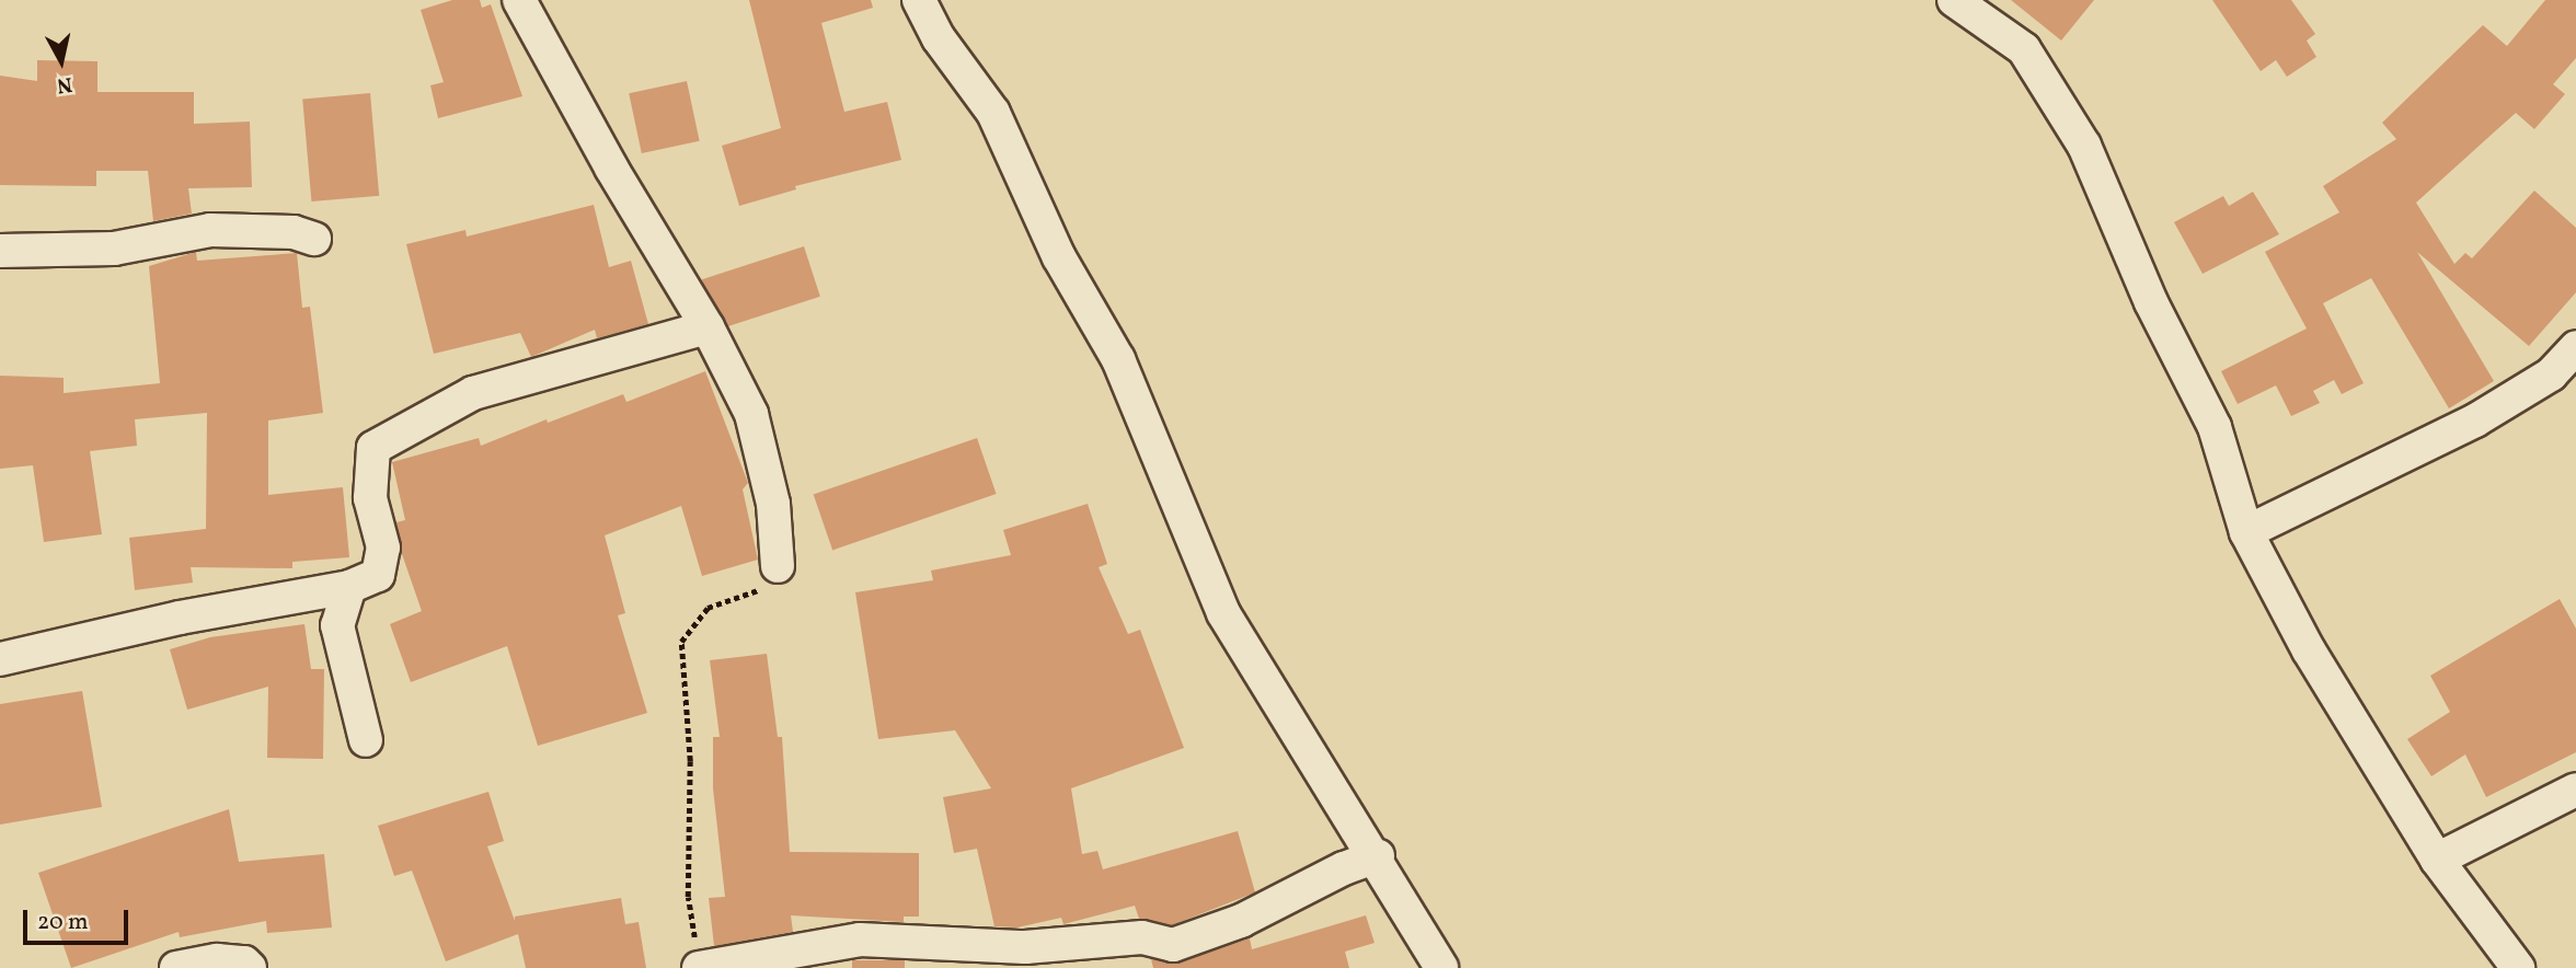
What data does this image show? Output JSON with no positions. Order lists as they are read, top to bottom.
{
  "scale_bar": "20 m",
  "north": "bottom"
}
